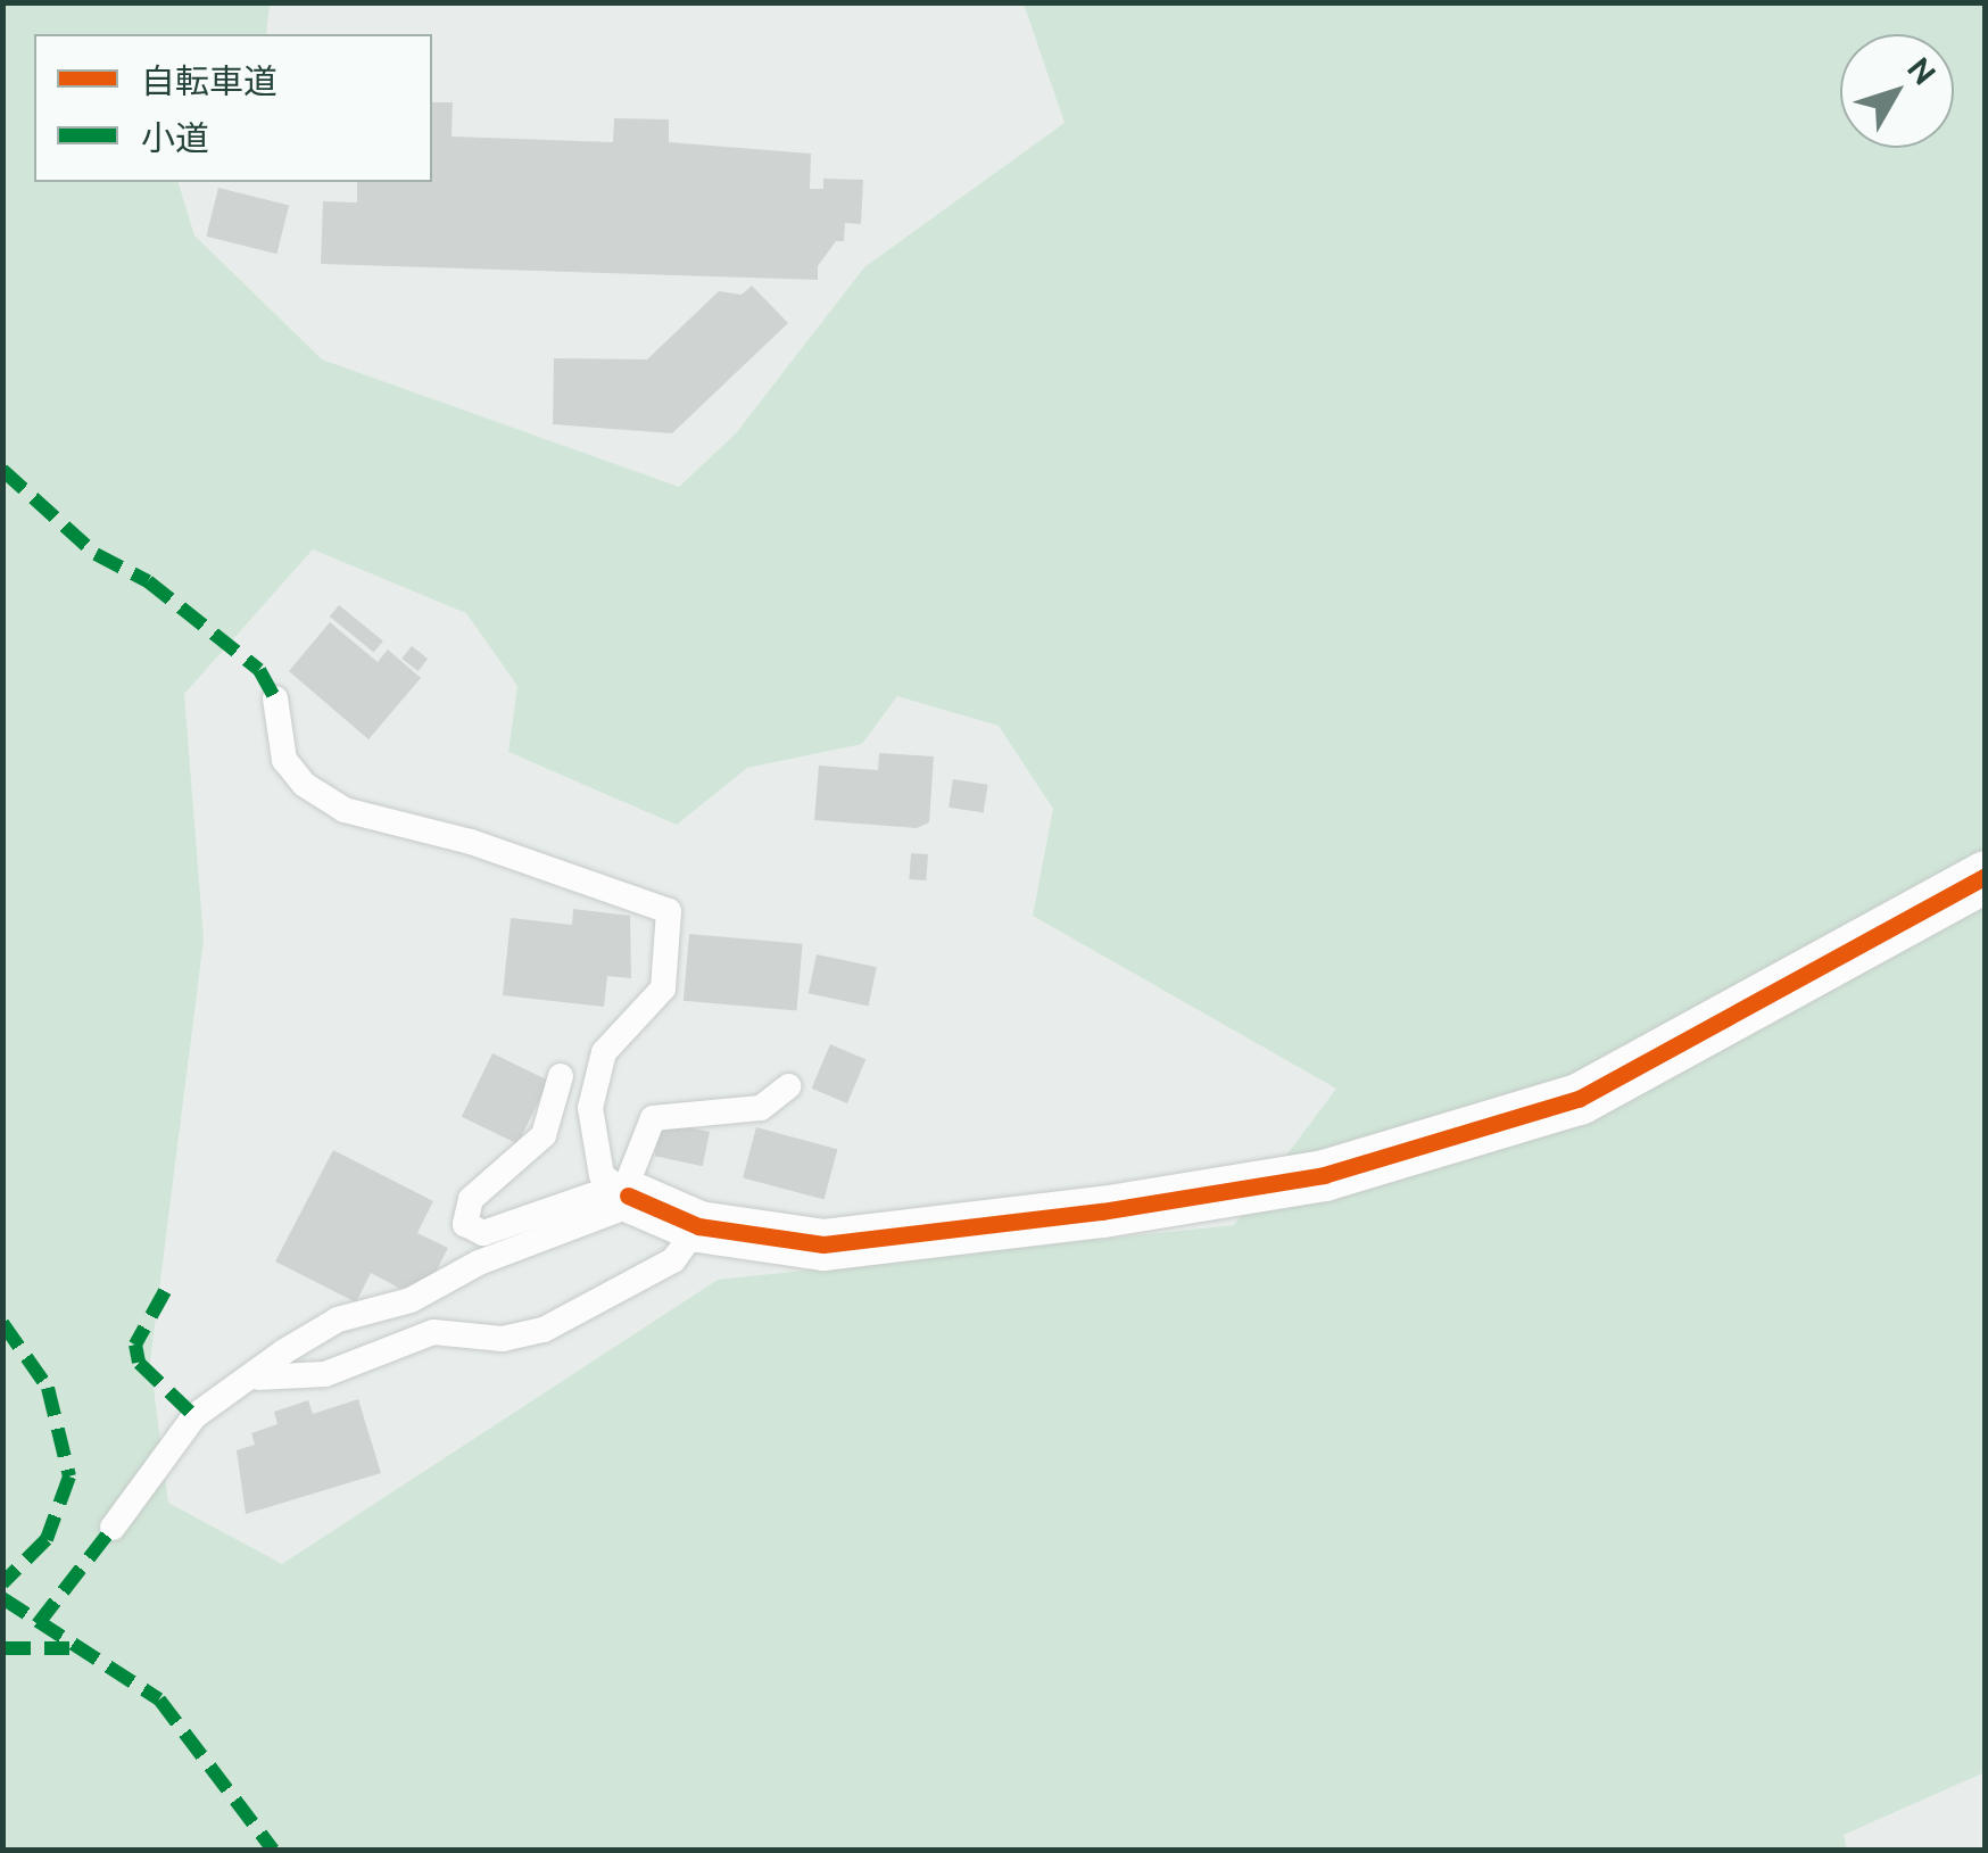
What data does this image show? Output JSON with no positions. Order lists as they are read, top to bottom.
{
  "legend": ["自転車道", "小道"],
  "north": "top right"
}
